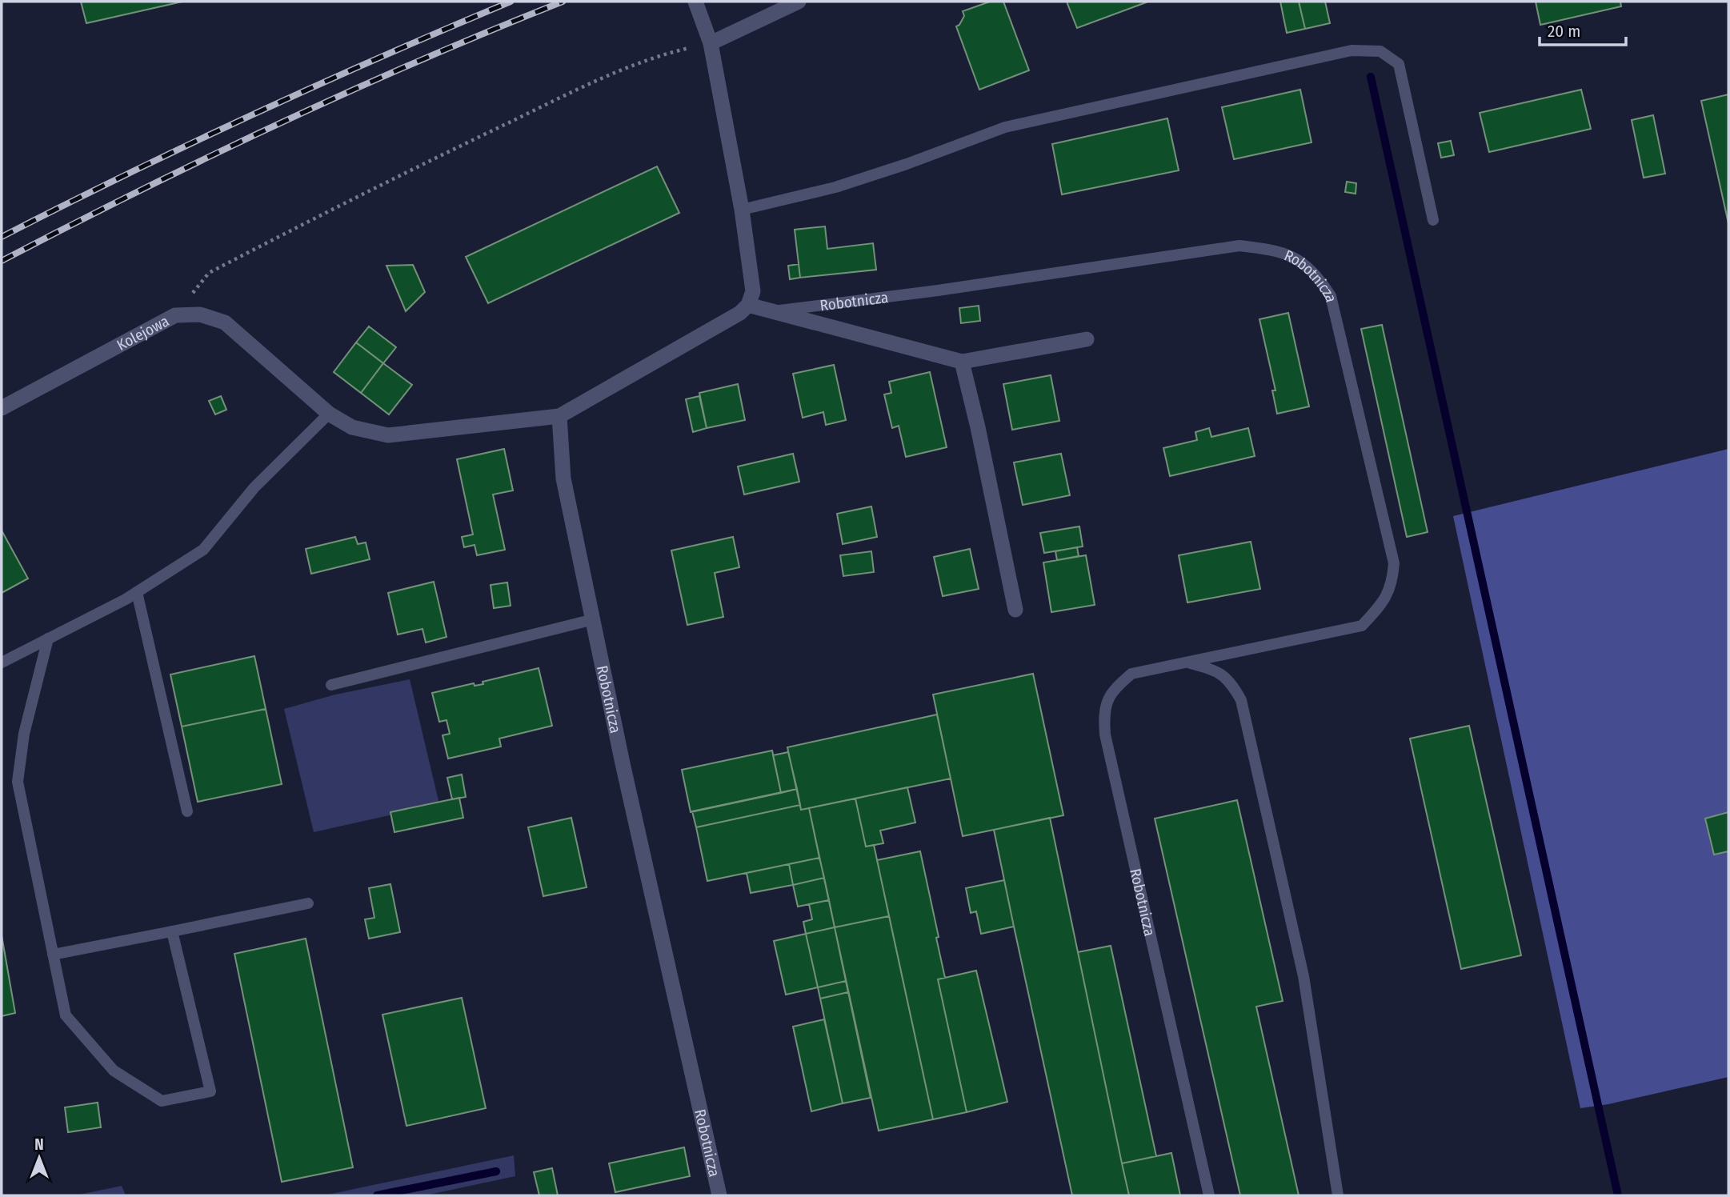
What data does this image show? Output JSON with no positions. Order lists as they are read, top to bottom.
{
  "streets": {
    "street": ["Robotnicza", "Kolejowa"]
  },
  "crossings": [
    ["Robotnicza", "Kolejowa"]
  ],
  "scale_bar": "20 m",
  "north": "top"
}
